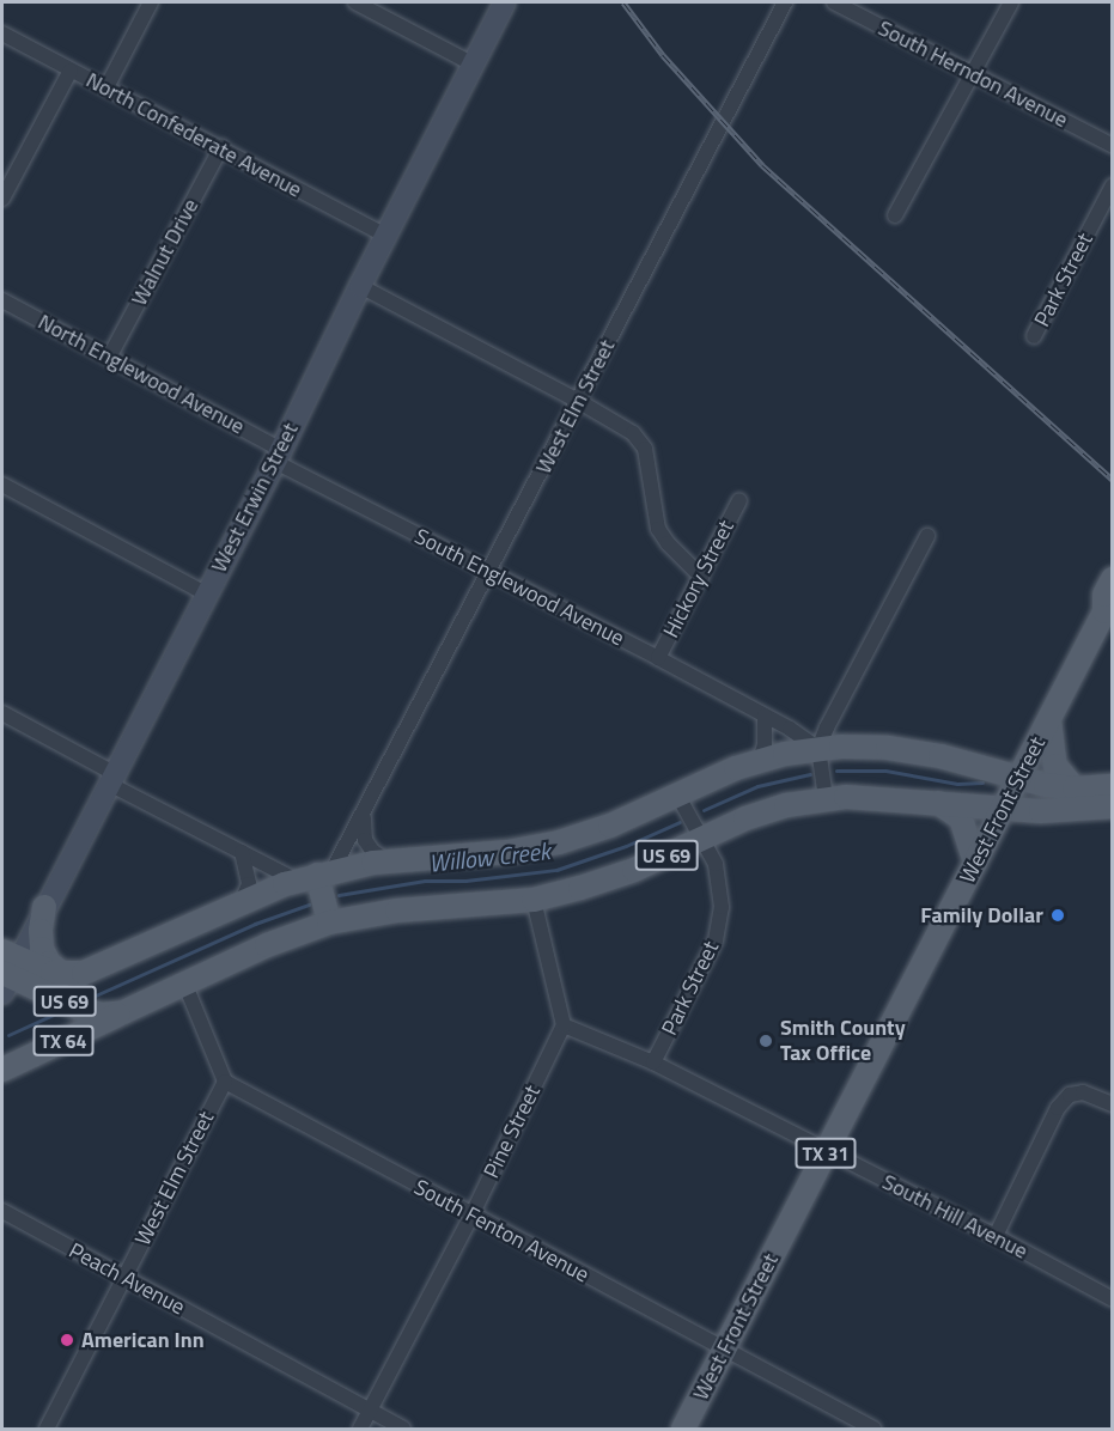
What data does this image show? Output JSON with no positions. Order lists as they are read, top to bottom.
{
  "streets": {
    "main road": [
      "West Erwin Street",
      "West Front Street",
      "US 69",
      "TX 64",
      "TX 31"
    ],
    "street": [
      "South Herndon Avenue",
      "North Confederate Avenue",
      "Walnut Drive",
      "Park Street",
      "North Englewood Avenue",
      "West Elm Street",
      "Hickory Street",
      "South Englewood Avenue",
      "Pine Street",
      "South Hill Avenue",
      "South Fenton Avenue",
      "Peach Avenue"
    ]
  },
  "crossings": [
    ["North Confederate Avenue", "Walnut Drive"],
    ["North Confederate Avenue", "West Erwin Street"],
    ["Walnut Drive", "North Englewood Avenue"],
    ["Park Street", "US 69"],
    ["Park Street", "South Hill Avenue"],
    ["North Englewood Avenue", "West Erwin Street"],
    ["North Englewood Avenue", "South Englewood Avenue"],
    ["West Elm Street", "South Englewood Avenue"],
    ["West Elm Street", "US 69"],
    ["West Elm Street", "South Fenton Avenue"],
    ["West Elm Street", "Peach Avenue"],
    ["West Erwin Street", "South Englewood Avenue"],
    ["West Erwin Street", "US 69"],
    ["Hickory Street", "South Englewood Avenue"],
    ["South Englewood Avenue", "US 69"],
    ["West Front Street", "US 69"],
    ["West Front Street", "South Hill Avenue"],
    ["West Front Street", "South Fenton Avenue"],
    ["US 69", "TX 64"],
    ["Pine Street", "South Hill Avenue"],
    ["Pine Street", "South Fenton Avenue"],
    ["Pine Street", "Peach Avenue"]
  ],
  "water": ["Willow Creek"],
  "places": ["Family Dollar", "Smith County Tax Office", "American Inn"]
}
